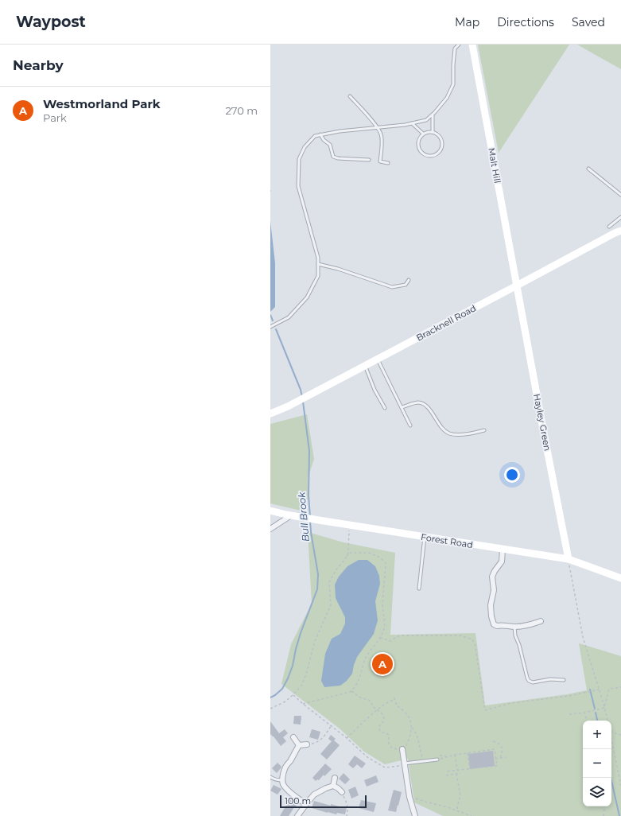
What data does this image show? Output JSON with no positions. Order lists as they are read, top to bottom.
{
  "streets": {
    "main road": [
      "Malt Hill",
      "Bracknell Road",
      "Hayley Green",
      "Forest Road"
    ]
  },
  "crossings": [
    ["Malt Hill", "Bracknell Road"],
    ["Malt Hill", "Hayley Green"],
    ["Bracknell Road", "Hayley Green"],
    ["Hayley Green", "Forest Road"]
  ],
  "water": ["Bull Brook"],
  "scale_bar": "100 m",
  "page": {
    "header": "Waypost",
    "nav": ["Map", "Directions", "Saved"],
    "heading": "Nearby",
    "list": [
      {
        "mark": "A",
        "name": "Westmorland Park",
        "note": "Park",
        "value": "270 m"
      }
    ],
    "pins": "A",
    "map_buttons": ["+", "−"],
    "scale": "100 m"
  }
}
